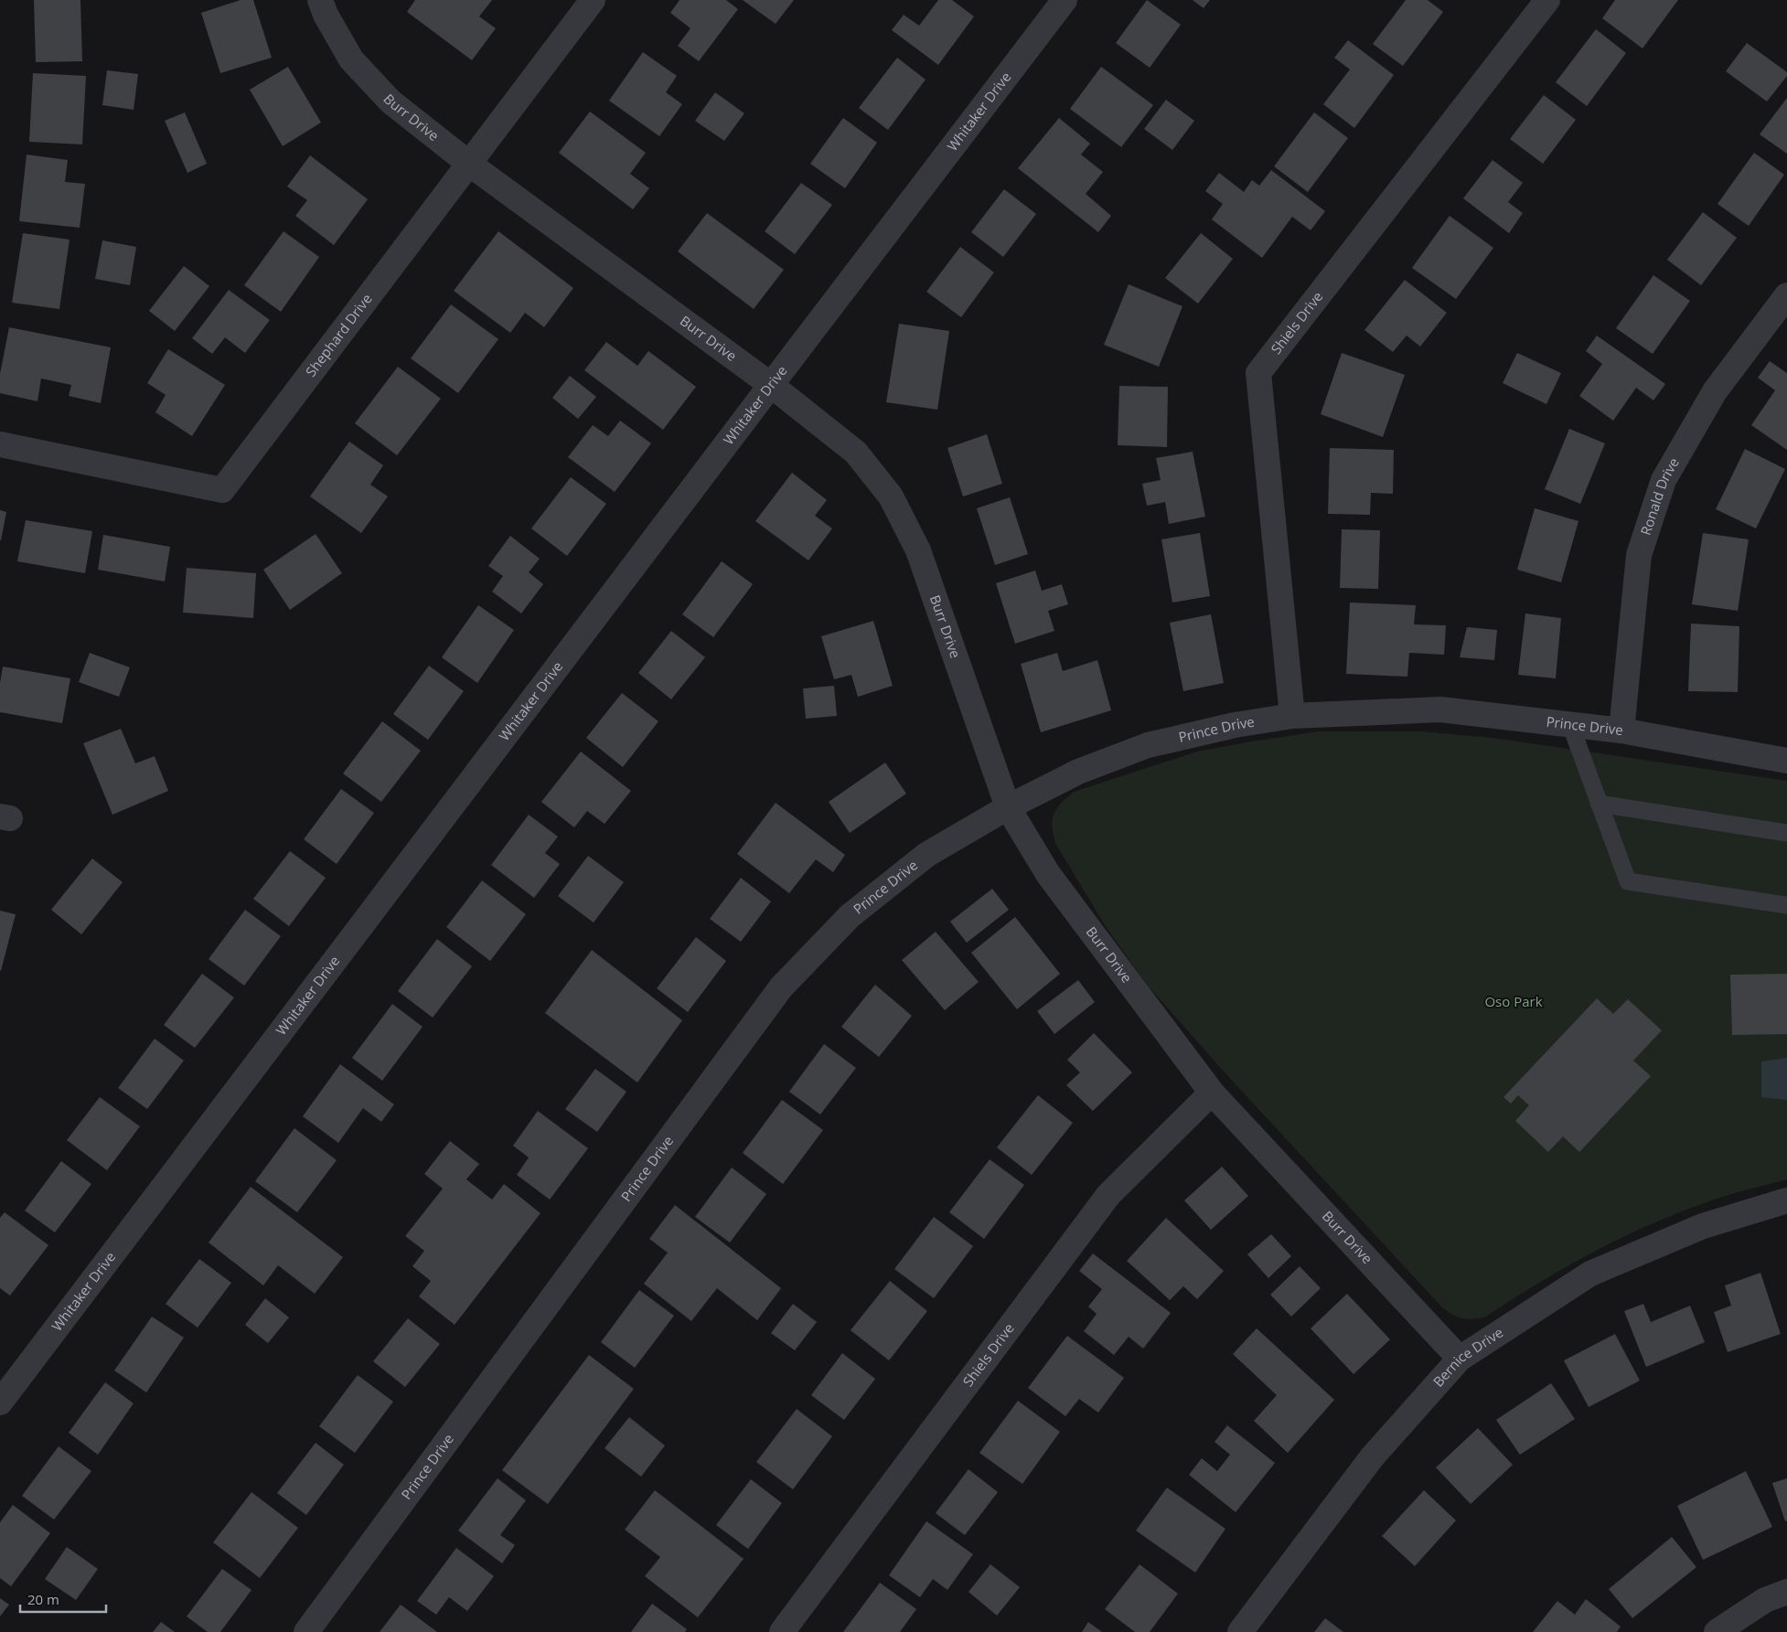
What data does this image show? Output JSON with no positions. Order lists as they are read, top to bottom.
{
  "streets": {
    "street": [
      "Whitaker Drive",
      "Burr Drive",
      "Shiels Drive",
      "Shephard Drive",
      "Ronald Drive",
      "Prince Drive",
      "Bernice Drive"
    ]
  },
  "crossings": [
    ["Whitaker Drive", "Burr Drive"],
    ["Burr Drive", "Shiels Drive"],
    ["Burr Drive", "Shephard Drive"],
    ["Burr Drive", "Prince Drive"],
    ["Burr Drive", "Bernice Drive"],
    ["Shiels Drive", "Prince Drive"],
    ["Ronald Drive", "Prince Drive"]
  ],
  "parks": ["Oso Park"],
  "scale_bar": "20 m"
}
